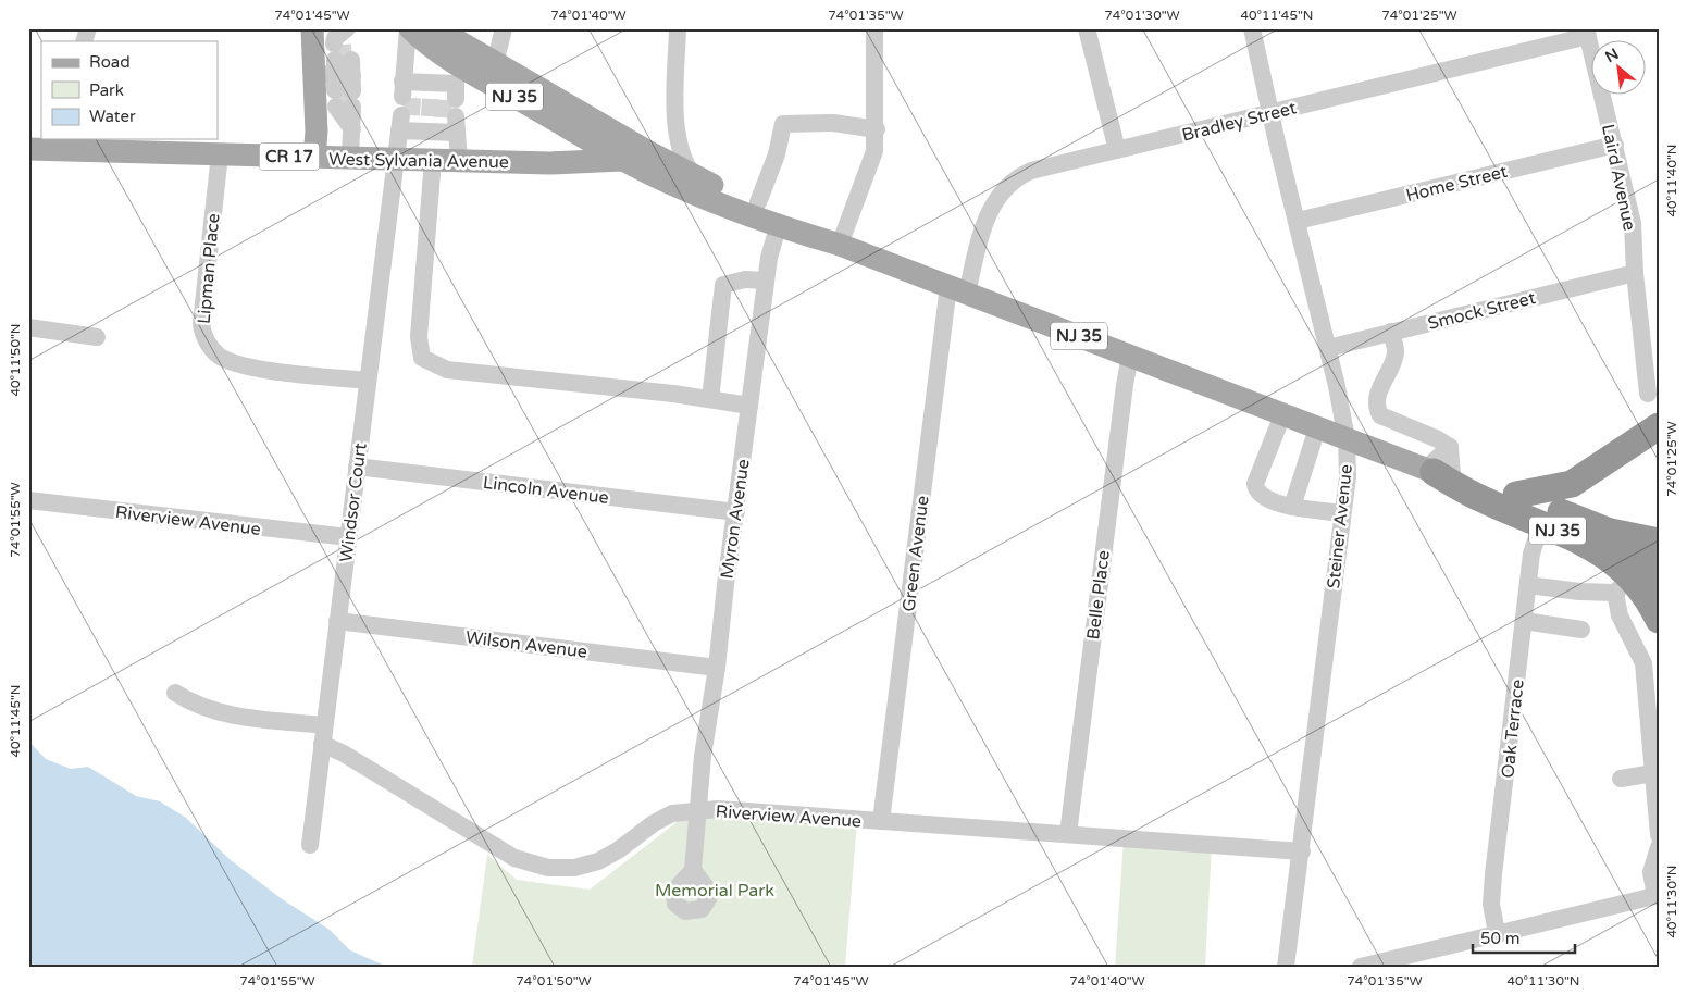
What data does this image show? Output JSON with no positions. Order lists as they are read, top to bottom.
{
  "streets": {
    "highway": ["NJ 35"],
    "main road": ["CR 17", "West Sylvania Avenue"],
    "street": [
      "Bradley Street",
      "Laird Avenue",
      "Home Street",
      "Lipman Place",
      "Smock Street",
      "Lincoln Avenue",
      "Windsor Court",
      "Myron Avenue",
      "Riverview Avenue",
      "Steiner Avenue",
      "Green Avenue",
      "Belle Place",
      "Wilson Avenue",
      "Oak Terrace"
    ]
  },
  "crossings": [
    ["NJ 35", "Bradley Street"],
    ["NJ 35", "West Sylvania Avenue"],
    ["NJ 35", "Windsor Court"],
    ["NJ 35", "Myron Avenue"],
    ["NJ 35", "Steiner Avenue"],
    ["NJ 35", "Green Avenue"],
    ["NJ 35", "Belle Place"],
    ["NJ 35", "Oak Terrace"],
    ["Bradley Street", "Laird Avenue"],
    ["Bradley Street", "Steiner Avenue"],
    ["Bradley Street", "Green Avenue"],
    ["West Sylvania Avenue", "Lipman Place"],
    ["West Sylvania Avenue", "Windsor Court"],
    ["Laird Avenue", "Home Street"],
    ["Laird Avenue", "Smock Street"],
    ["Home Street", "Steiner Avenue"],
    ["Lipman Place", "Windsor Court"],
    ["Smock Street", "Steiner Avenue"],
    ["Lincoln Avenue", "Windsor Court"],
    ["Lincoln Avenue", "Myron Avenue"],
    ["Windsor Court", "Riverview Avenue"],
    ["Windsor Court", "Wilson Avenue"],
    ["Myron Avenue", "Riverview Avenue"],
    ["Myron Avenue", "Wilson Avenue"],
    ["Riverview Avenue", "Steiner Avenue"],
    ["Riverview Avenue", "Green Avenue"],
    ["Riverview Avenue", "Belle Place"]
  ],
  "parks": ["Memorial Park"],
  "legend": ["Road", "Park", "Water"],
  "scale_bar": "50 m",
  "north": "top left",
  "coordinates": [
    "74°01'45\"W",
    "74°01'40\"W",
    "74°01'35\"W",
    "74°01'30\"W",
    "40°11'45\"N",
    "74°01'25\"W",
    "40°11'40\"N",
    "40°11'50\"N",
    "74°01'55\"W",
    "40°11'30\"N",
    "74°01'50\"W"
  ]
}
